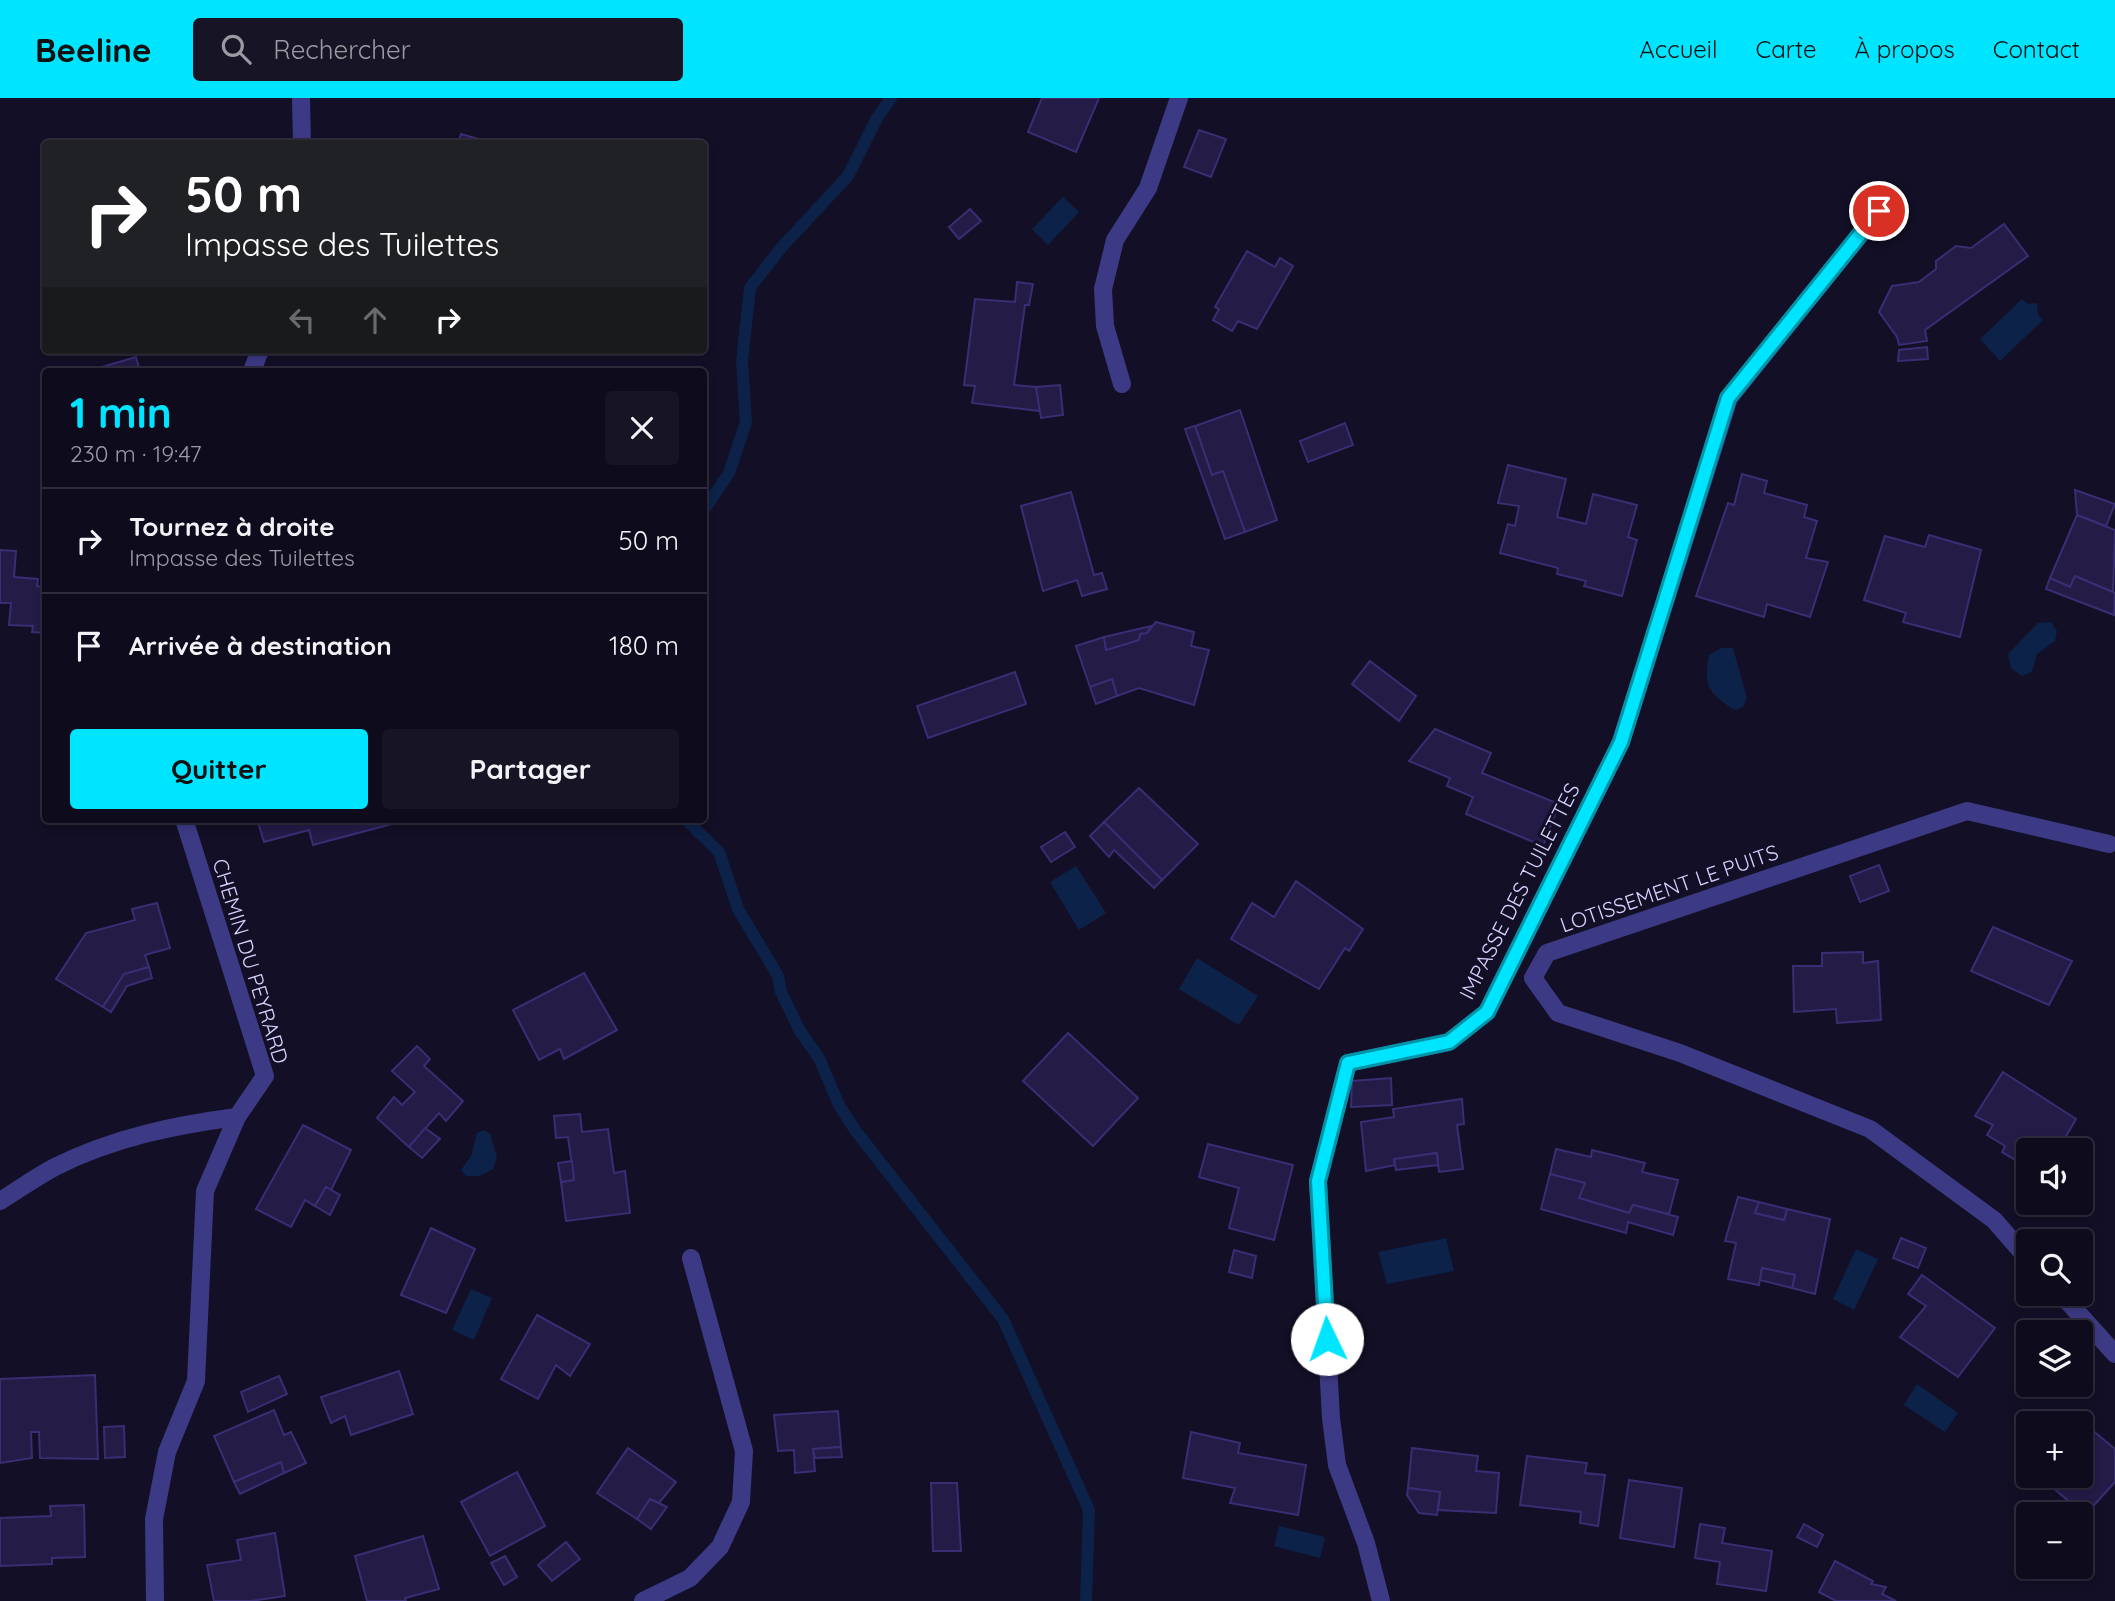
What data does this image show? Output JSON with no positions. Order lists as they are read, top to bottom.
{
  "streets": {
    "street": ["LOTISSEMENT LE PUITS", "IMPASSE DES TUILETTES", "CHEMIN DU PEYRARD"]
  },
  "page": {
    "header": "Beeline",
    "search": "Rechercher",
    "nav": [
      "Accueil",
      "Carte",
      "À propos",
      "Contact"
    ],
    "turn": ["50 m", "Impasse des Tuilettes"],
    "heading": ["1 min", "230 m · 19:47"],
    "list": [
      {
        "name": "Tournez à droite",
        "note": "Impasse des Tuilettes",
        "value": "50 m"
      },
      {
        "name": "Arrivée à destination",
        "value": "180 m"
      }
    ],
    "buttons": ["Quitter", "Partager"],
    "map_buttons": ["+", "−"]
  }
}
